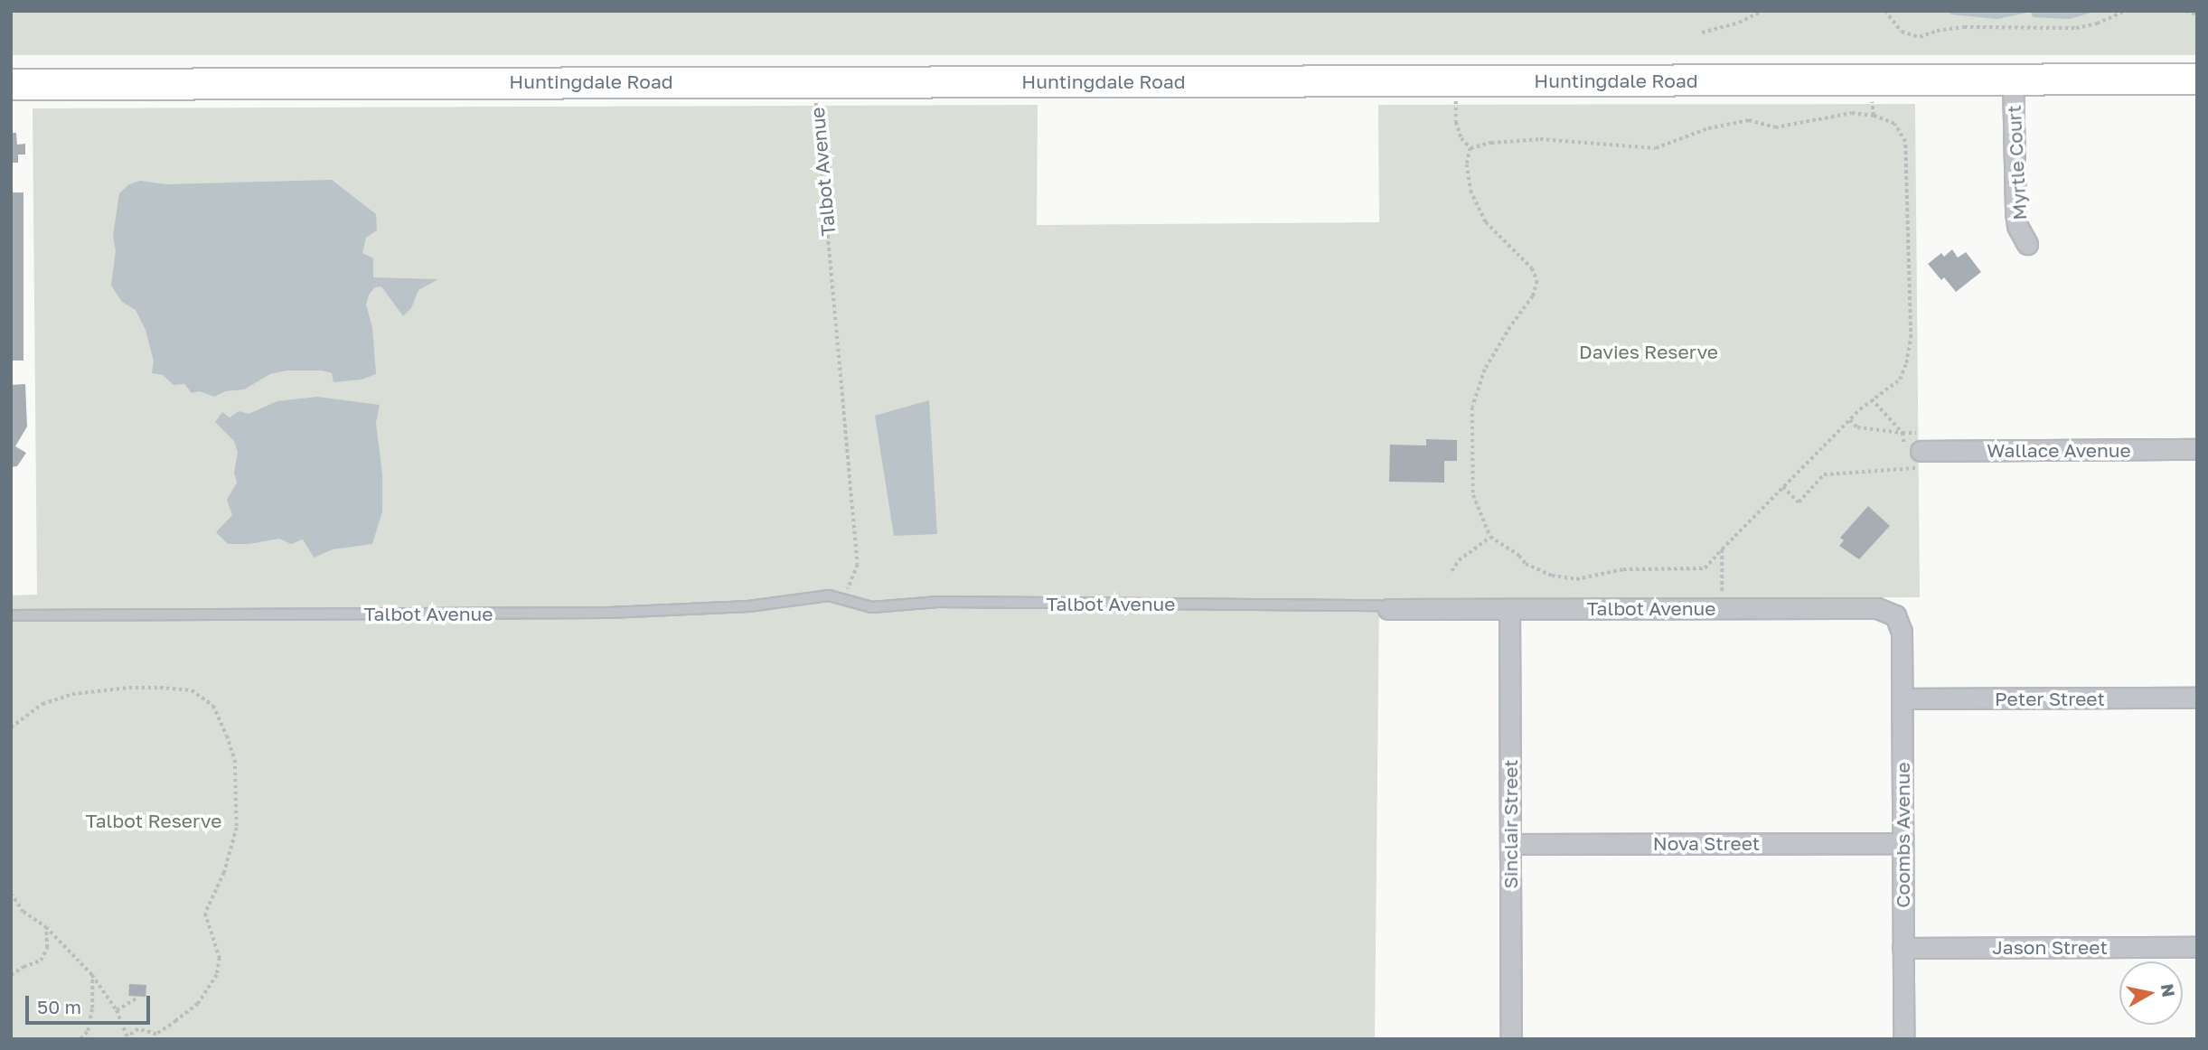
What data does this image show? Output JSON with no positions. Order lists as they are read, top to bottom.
{
  "streets": {
    "main road": ["Huntingdale Road"],
    "street": [
      "Myrtle Court",
      "Talbot Avenue",
      "Wallace Avenue",
      "Peter Street",
      "Sinclair Street",
      "Coombs Avenue",
      "Nova Street",
      "Jason Street"
    ]
  },
  "crossings": [
    ["Huntingdale Road", "Myrtle Court"],
    ["Huntingdale Road", "Talbot Avenue"],
    ["Talbot Avenue", "Sinclair Street"],
    ["Talbot Avenue", "Coombs Avenue"],
    ["Peter Street", "Coombs Avenue"],
    ["Sinclair Street", "Nova Street"],
    ["Coombs Avenue", "Nova Street"],
    ["Coombs Avenue", "Jason Street"]
  ],
  "parks": ["Davies Reserve", "Talbot Reserve"],
  "scale_bar": "50 m",
  "north": "right"
}
